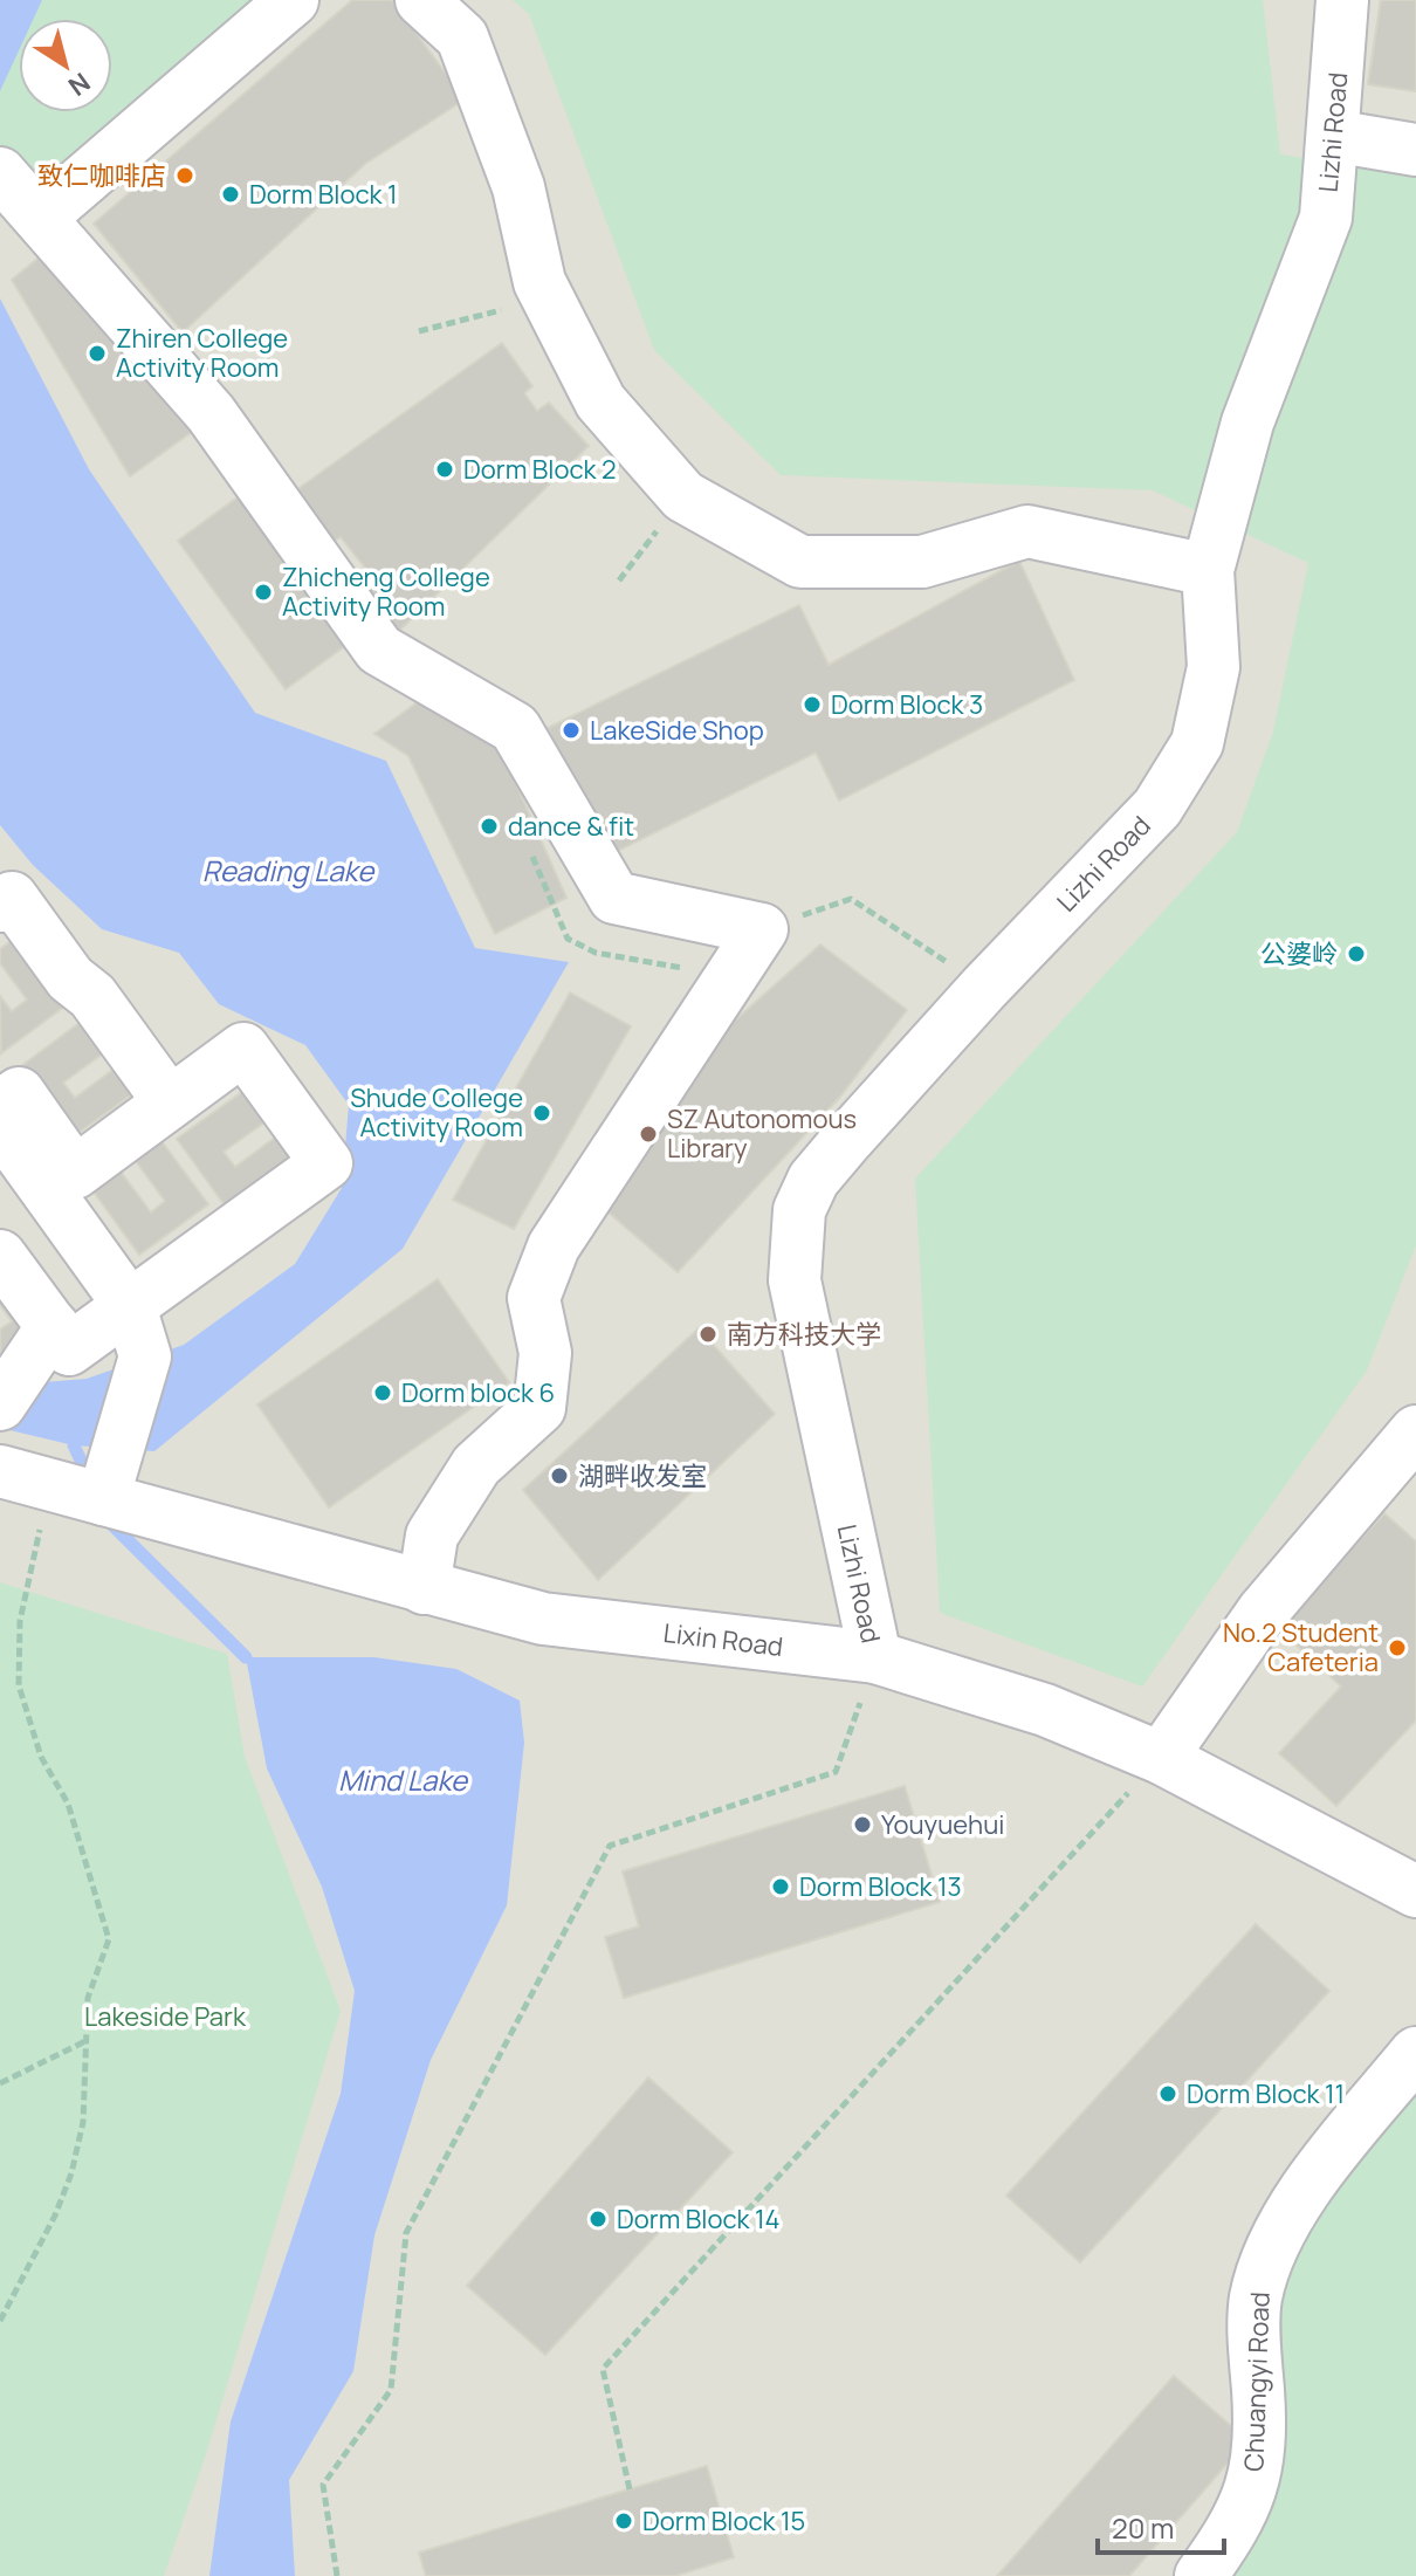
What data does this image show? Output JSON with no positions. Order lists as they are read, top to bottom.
{
  "streets": {
    "street": ["Lizhi Road", "Lixin Road", "Chuangyi Road"]
  },
  "crossings": [
    ["Lizhi Road", "Lixin Road"]
  ],
  "water": ["Reading Lake", "Mind Lake"],
  "parks": ["Lakeside Park"],
  "places": [
    "致仁咖啡店",
    "Dorm Block 1",
    "Zhiren College Activity Room",
    "Dorm Block 2",
    "Zhicheng College Activity Room",
    "Dorm Block 3",
    "LakeSide Shop",
    "dance & fit",
    "公婆岭",
    "Shude College Activity Room",
    "SZ Autonomous Library",
    "南方科技大学",
    "Dorm block 6",
    "湖畔收发室",
    "No.2 Student Cafeteria",
    "Youyuehui",
    "Dorm Block 13",
    "Dorm Block 11",
    "Dorm Block 14",
    "Dorm Block 15"
  ],
  "scale_bar": "20 m",
  "north": "bottom right"
}
